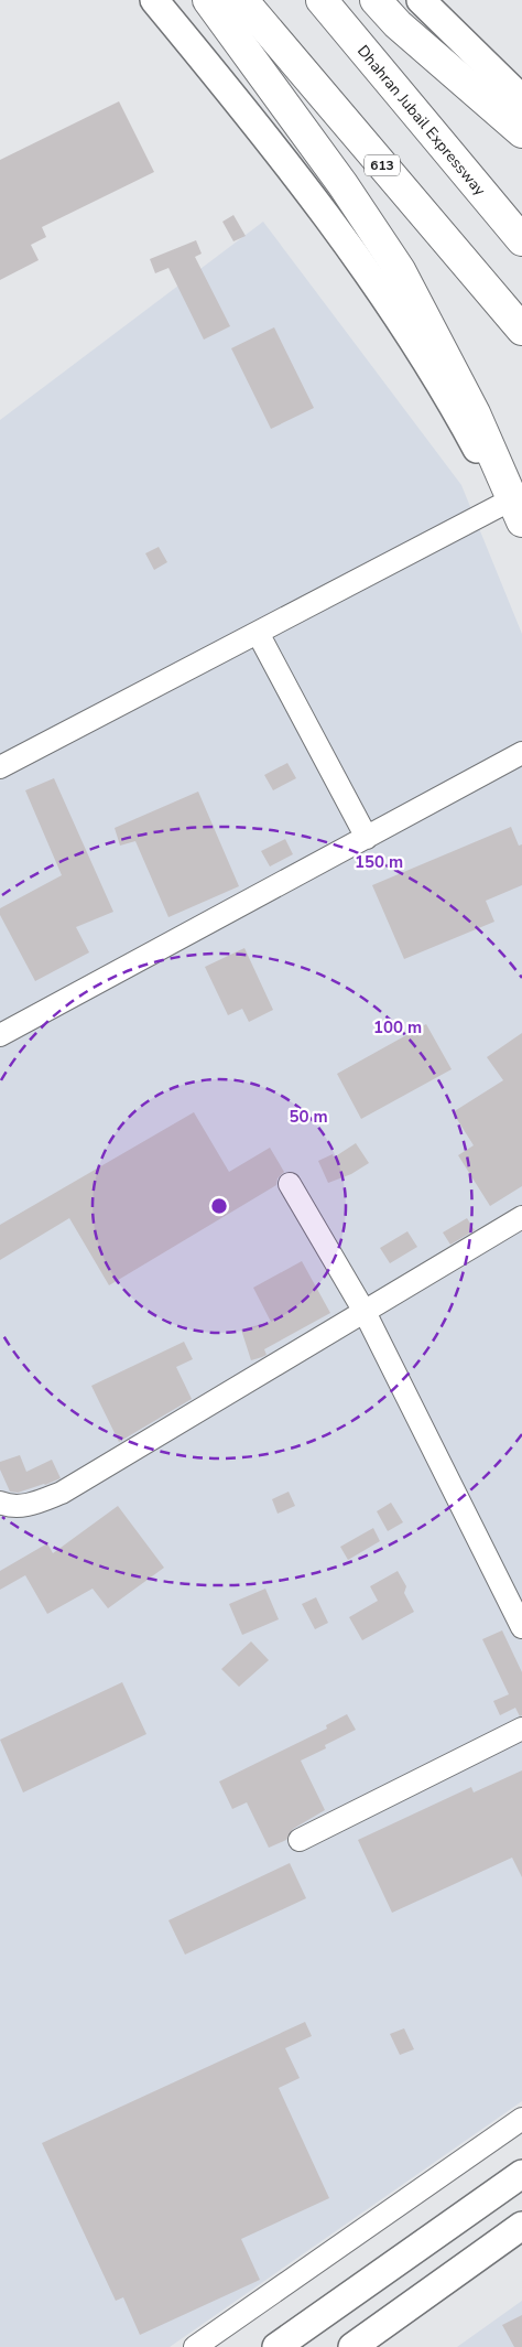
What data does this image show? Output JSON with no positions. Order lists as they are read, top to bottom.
{
  "streets": {
    "highway": ["Dhahran Jubail Expressway", "613"]
  },
  "rings": ["150 m", "100 m", "50 m"]
}
